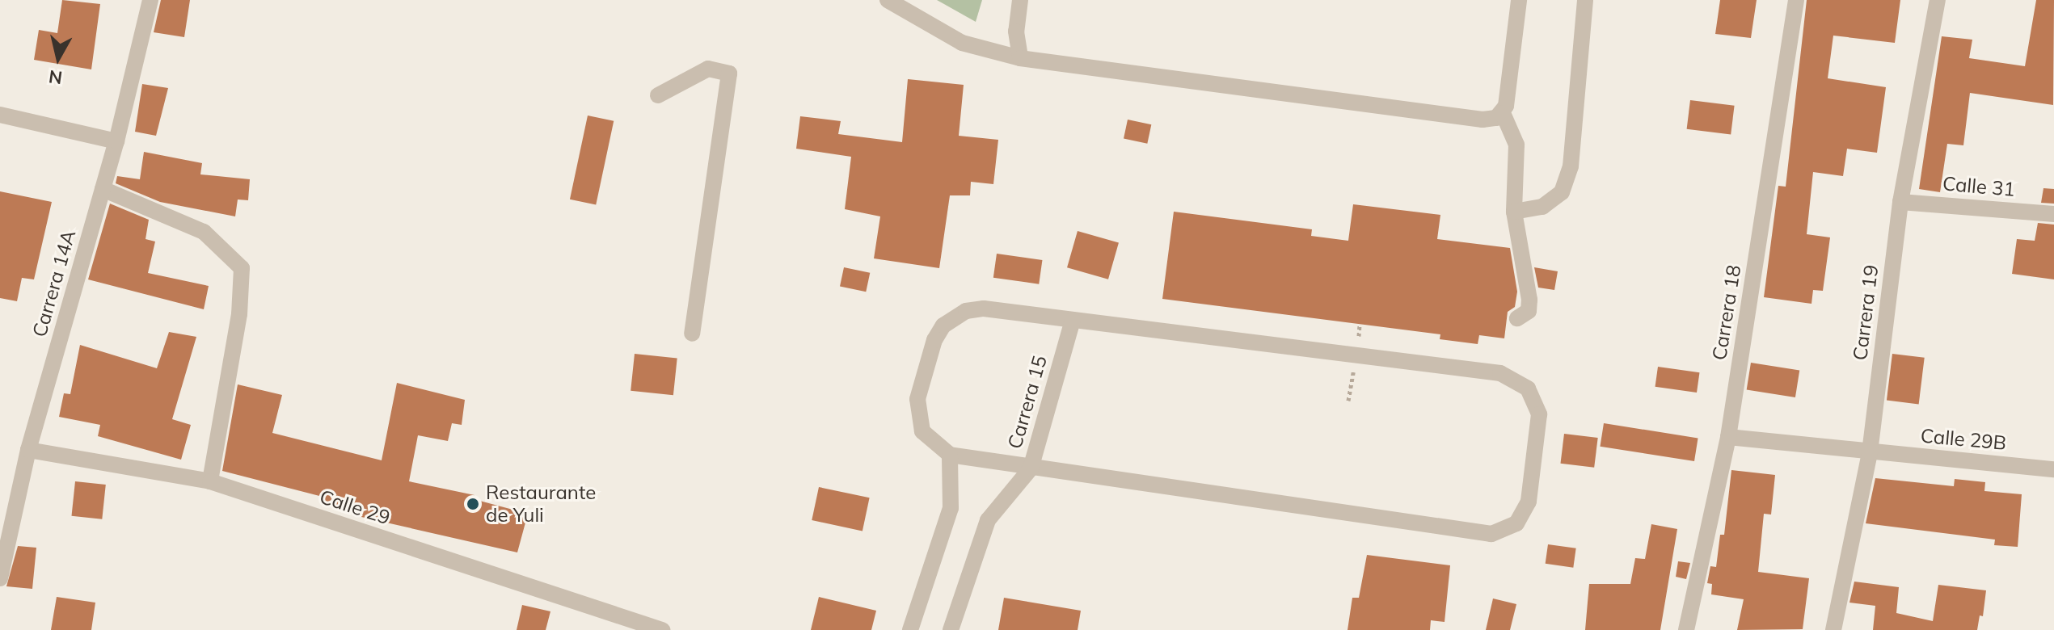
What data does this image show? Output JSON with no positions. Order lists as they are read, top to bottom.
{
  "streets": {
    "street": [
      "Calle 31",
      "Carrera 14A",
      "Carrera 18",
      "Carrera 19",
      "Carrera 15",
      "Calle 29B",
      "Calle 29"
    ]
  },
  "crossings": [
    ["Calle 31", "Carrera 19"],
    ["Carrera 14A", "Calle 29"],
    ["Carrera 18", "Calle 29B"],
    ["Carrera 19", "Calle 29B"]
  ],
  "places": ["Restaurante de Yuli"],
  "north": "bottom"
}
